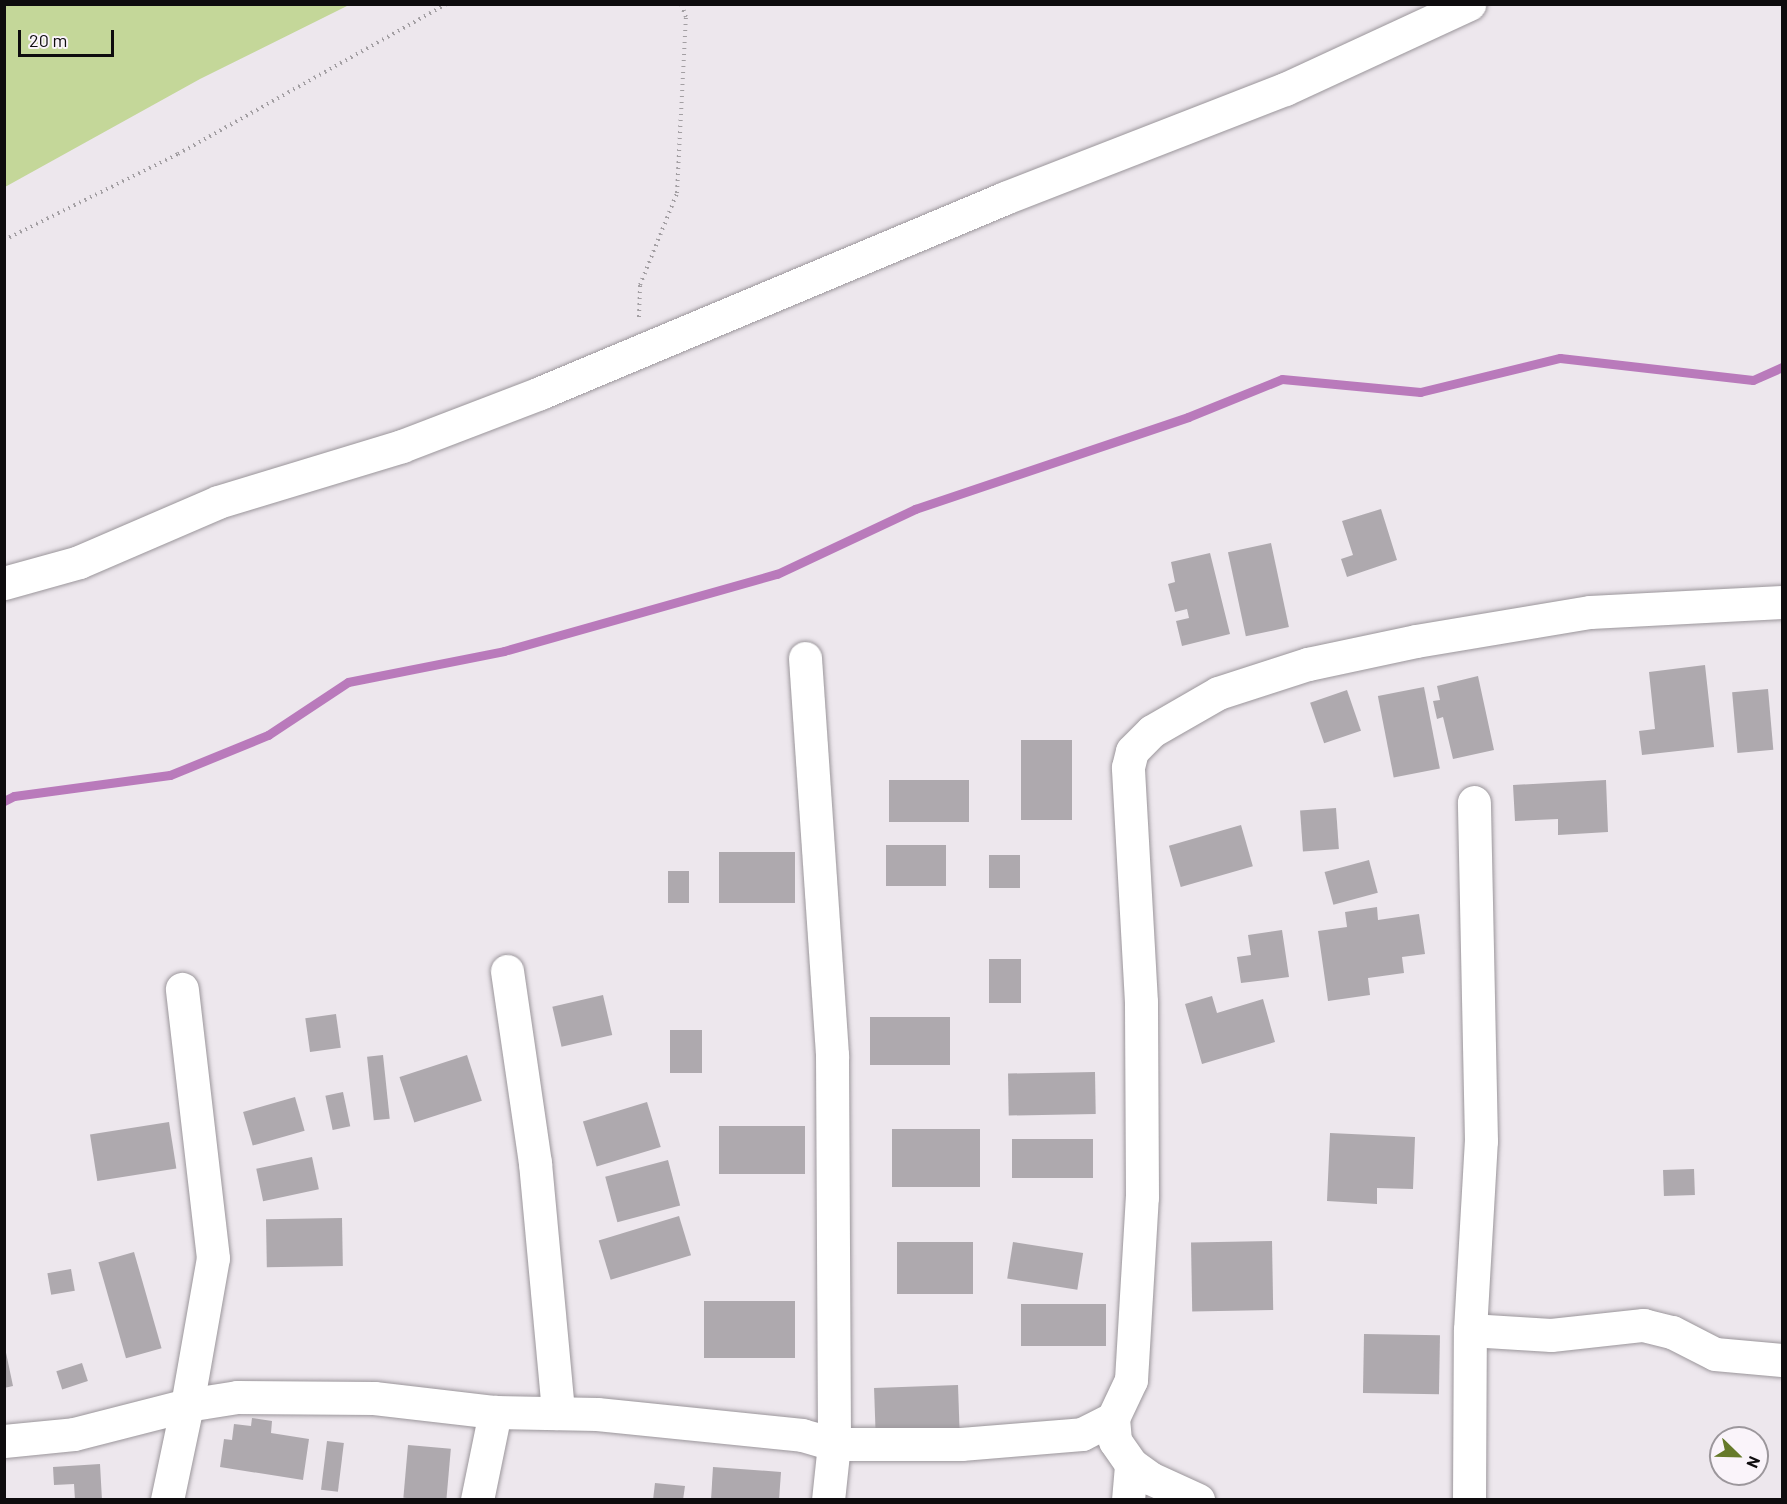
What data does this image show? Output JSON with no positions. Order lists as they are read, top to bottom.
{
  "scale_bar": "20 m",
  "north": "bottom right"
}
